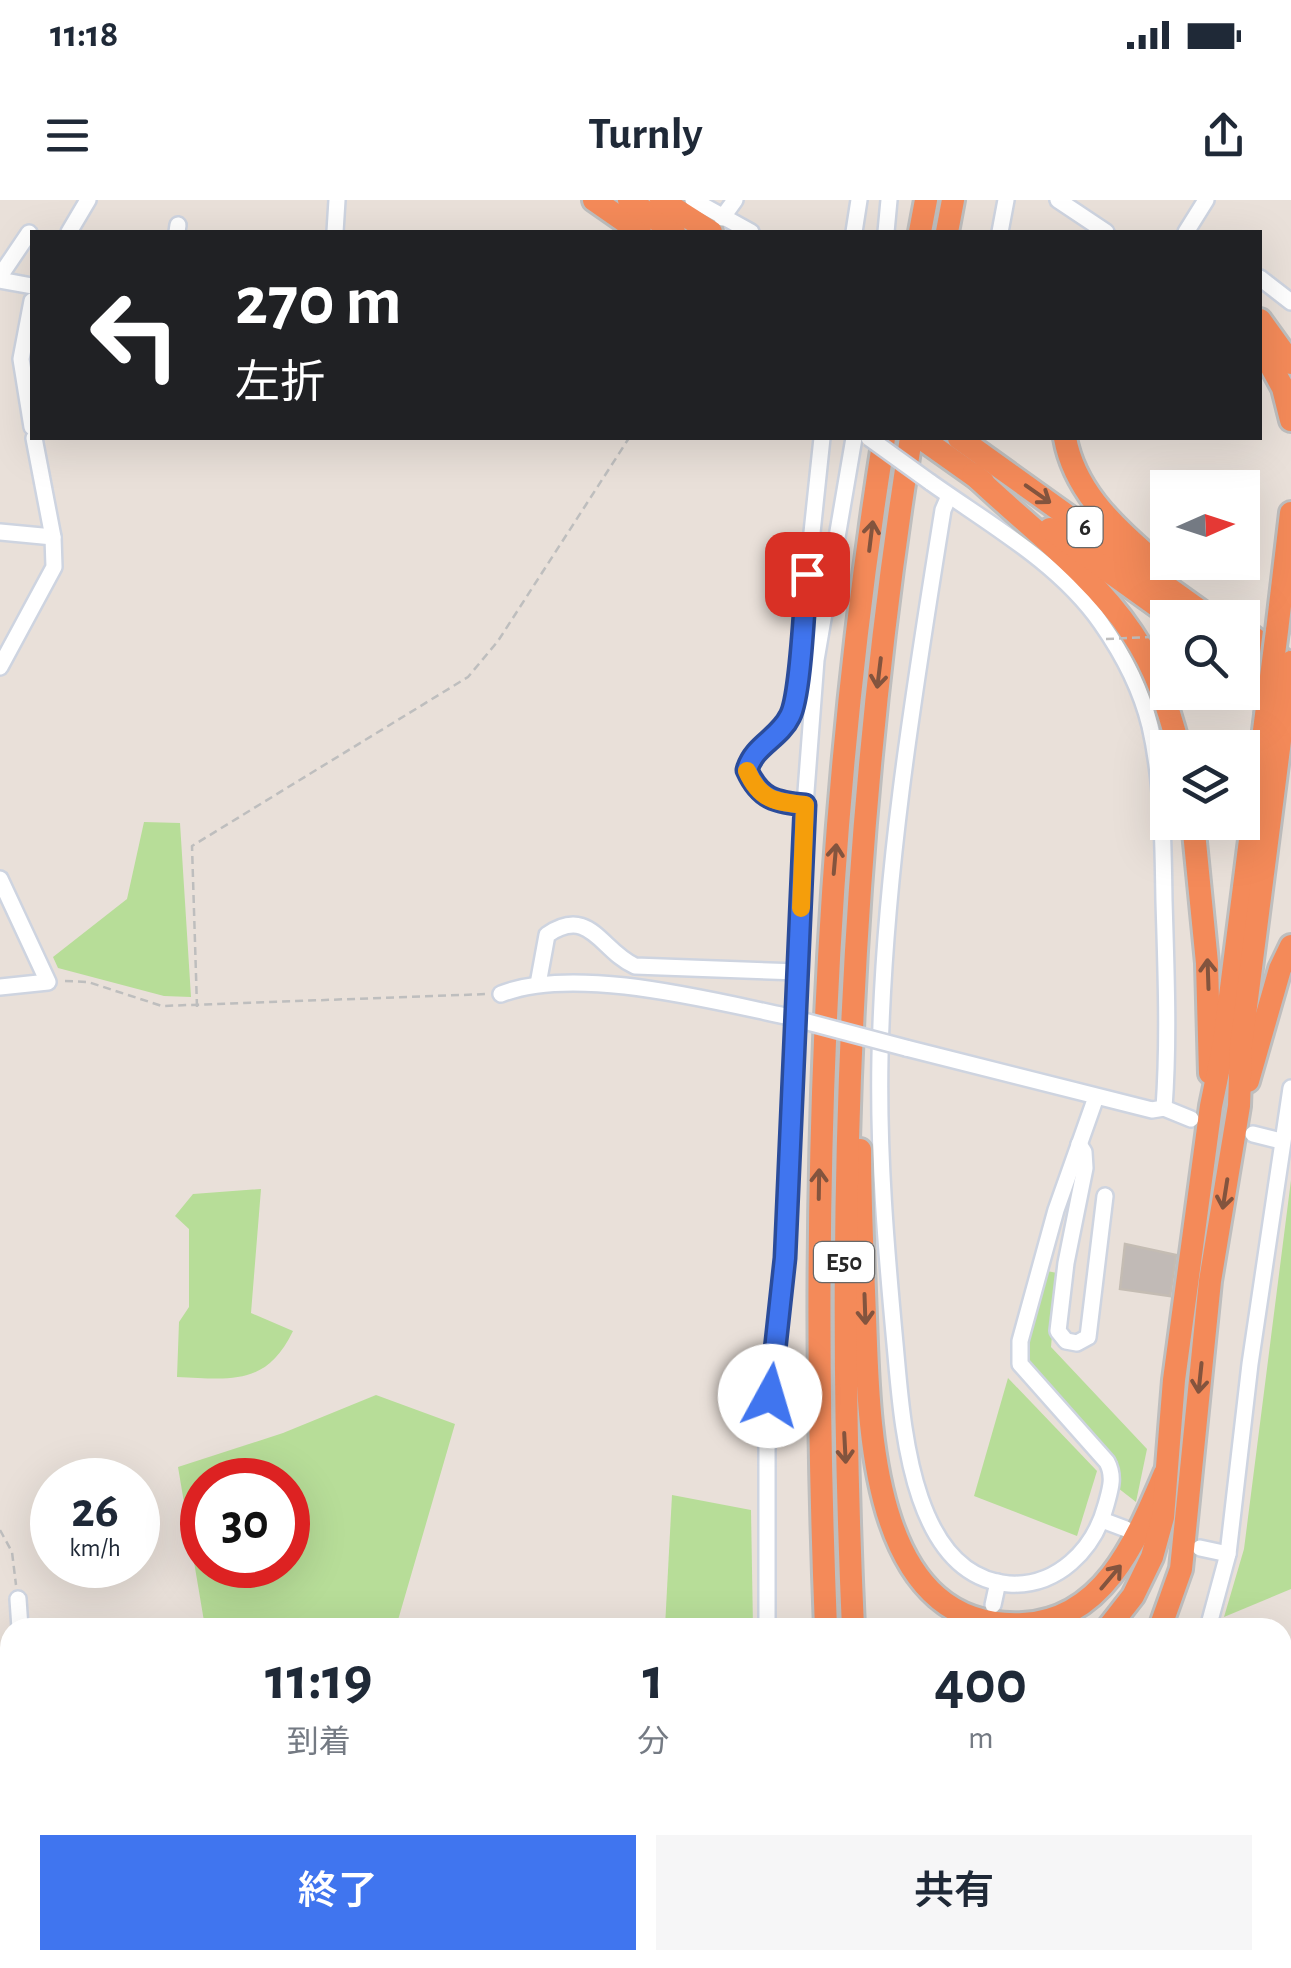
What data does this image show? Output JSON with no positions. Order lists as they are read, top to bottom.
{
  "streets": {
    "highway": ["6", "E50"]
  },
  "north": "right",
  "page": {
    "status": "11:18",
    "header": "Turnly",
    "turn": ["270 m", "左折"],
    "speed": "26 km/h",
    "limit": "30",
    "eta": [
      "11:19",
      "到着",
      "1",
      "分",
      "400",
      "m"
    ],
    "buttons": ["終了", "共有"]
  }
}
